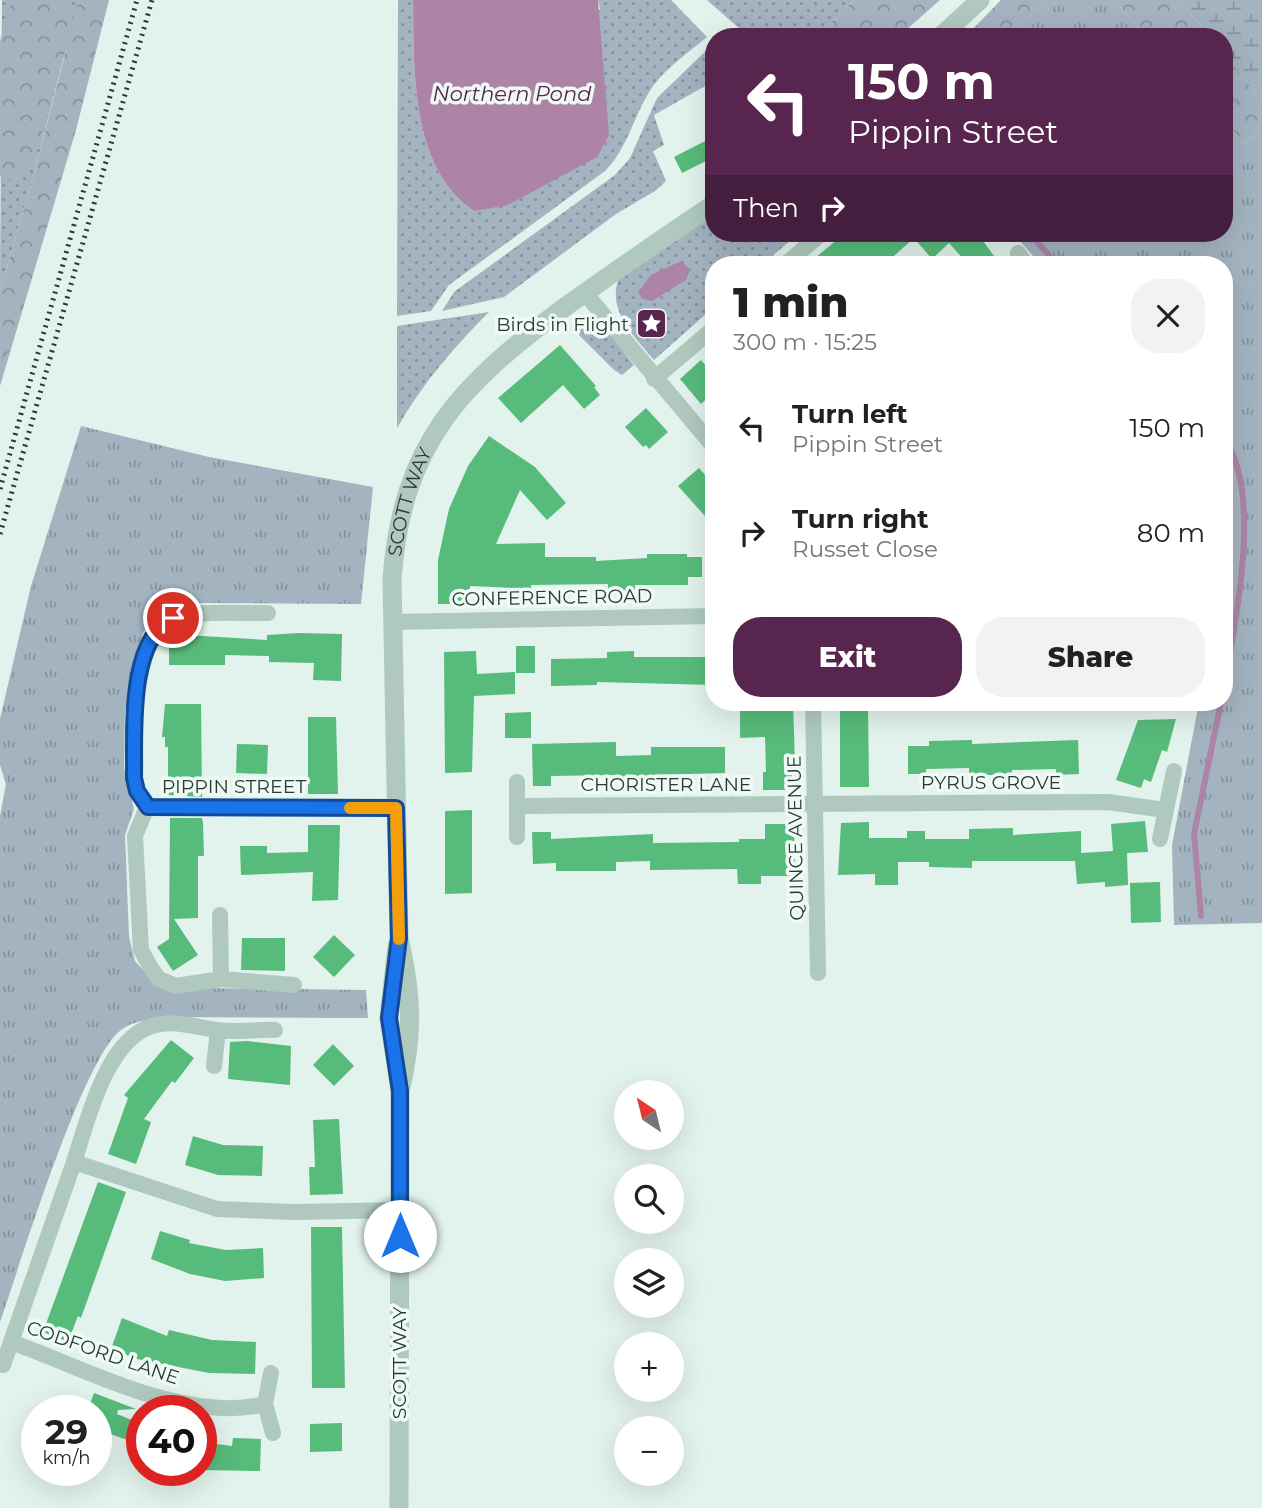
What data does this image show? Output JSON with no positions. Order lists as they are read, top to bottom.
{
  "streets": {
    "street": [
      "SCOTT WAY",
      "CONFERENCE ROAD",
      "PYRUS GROVE",
      "CHORISTER LANE",
      "PIPPIN STREET",
      "QUINCE AVENUE",
      "CODFORD LANE"
    ]
  },
  "crossings": [
    ["SCOTT WAY", "CONFERENCE ROAD"],
    ["SCOTT WAY", "PIPPIN STREET"],
    ["PYRUS GROVE", "CHORISTER LANE"],
    ["PYRUS GROVE", "QUINCE AVENUE"],
    ["CHORISTER LANE", "QUINCE AVENUE"]
  ],
  "water": ["Northern Pond"],
  "places": {
    "place": ["Birds in Flight"]
  },
  "north": "top left",
  "page": {
    "turn": ["150 m", "Pippin Street"],
    "then": "Then",
    "heading": ["1 min", "300 m · 15:25"],
    "list": [
      {
        "name": "Turn left",
        "note": "Pippin Street",
        "value": "150 m"
      },
      {
        "name": "Turn right",
        "note": "Russet Close",
        "value": "80 m"
      }
    ],
    "buttons": ["Exit", "Share"],
    "map_buttons": ["+", "−"],
    "speed": "29 km/h",
    "limit": "40"
  }
}
